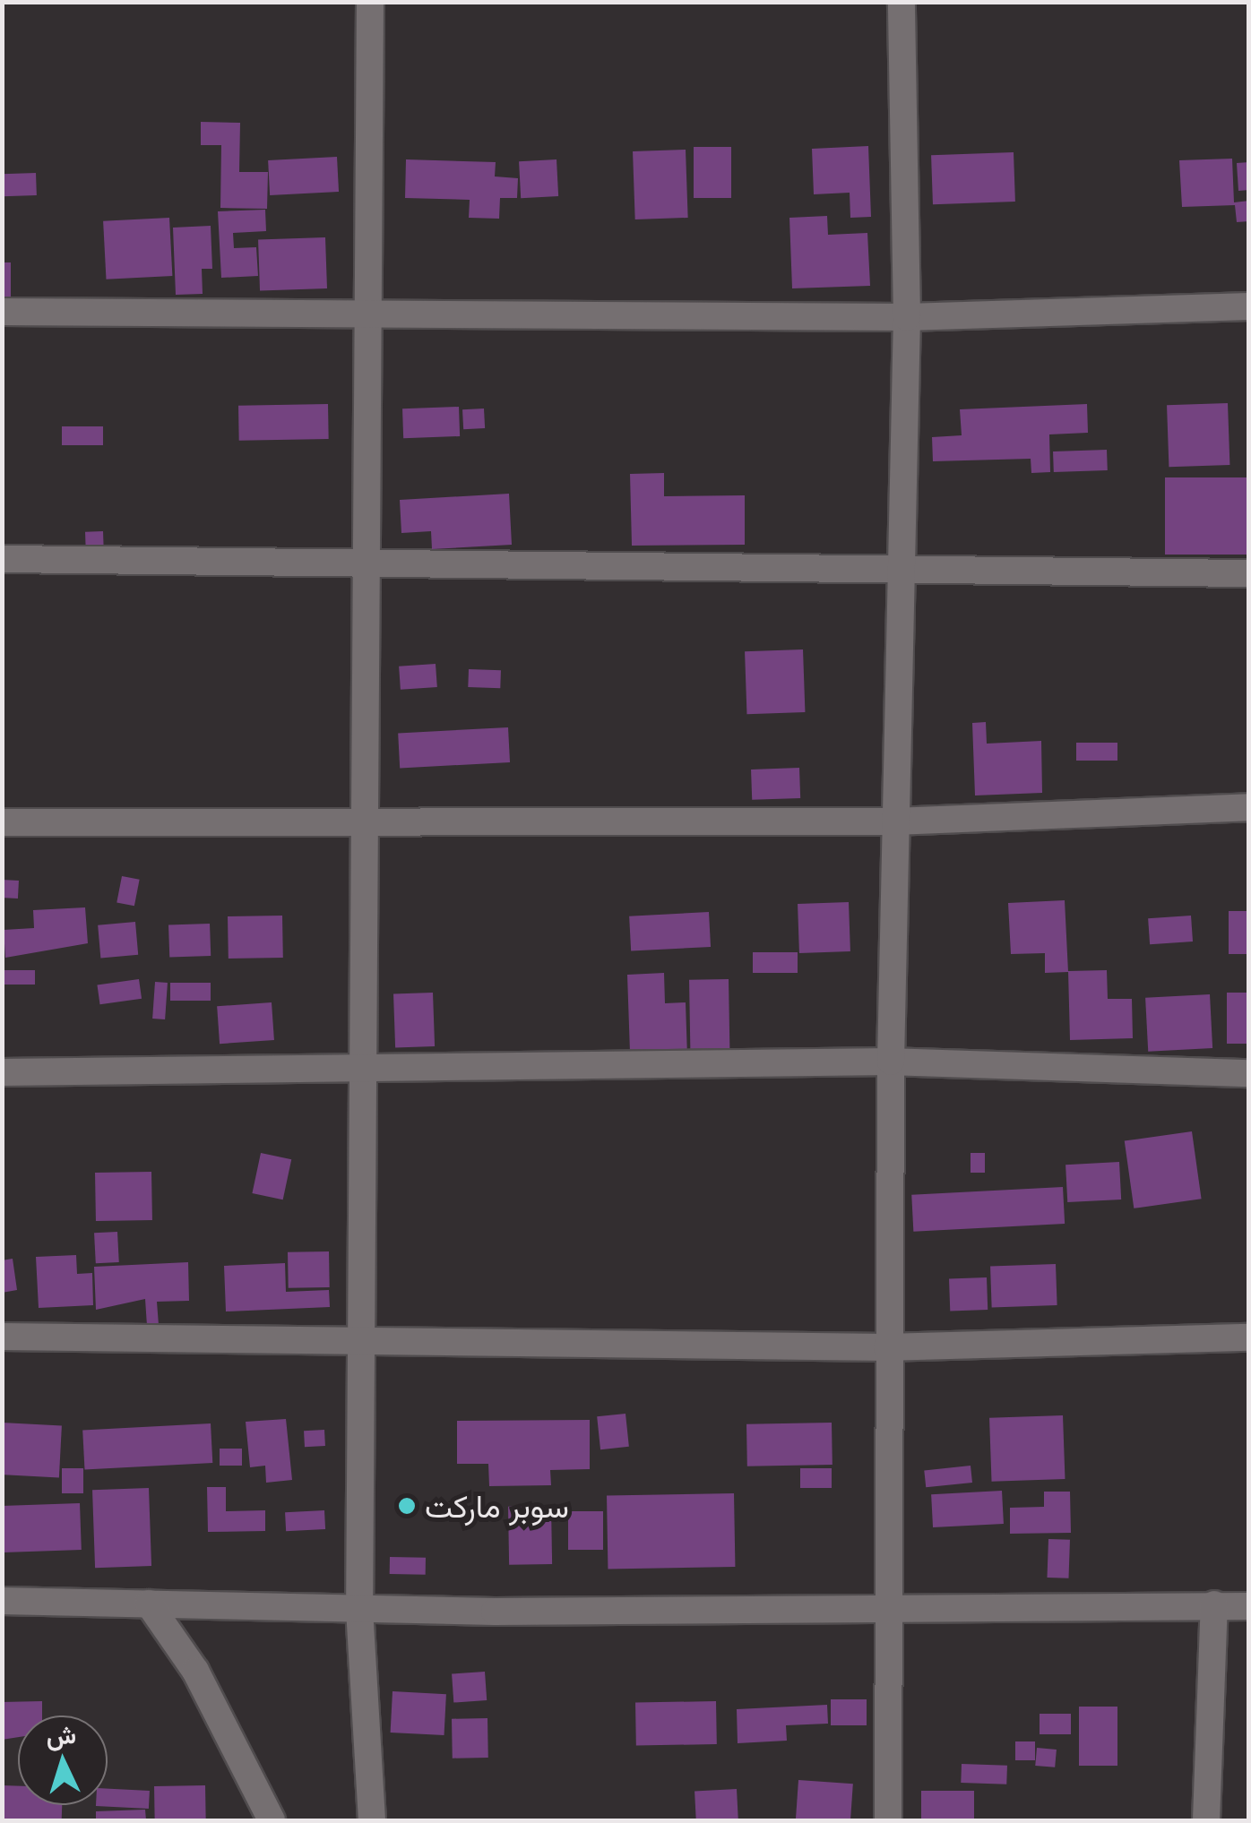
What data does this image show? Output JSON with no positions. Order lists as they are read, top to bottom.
{
  "places": ["سوبر ماركت"],
  "north": "top"
}
